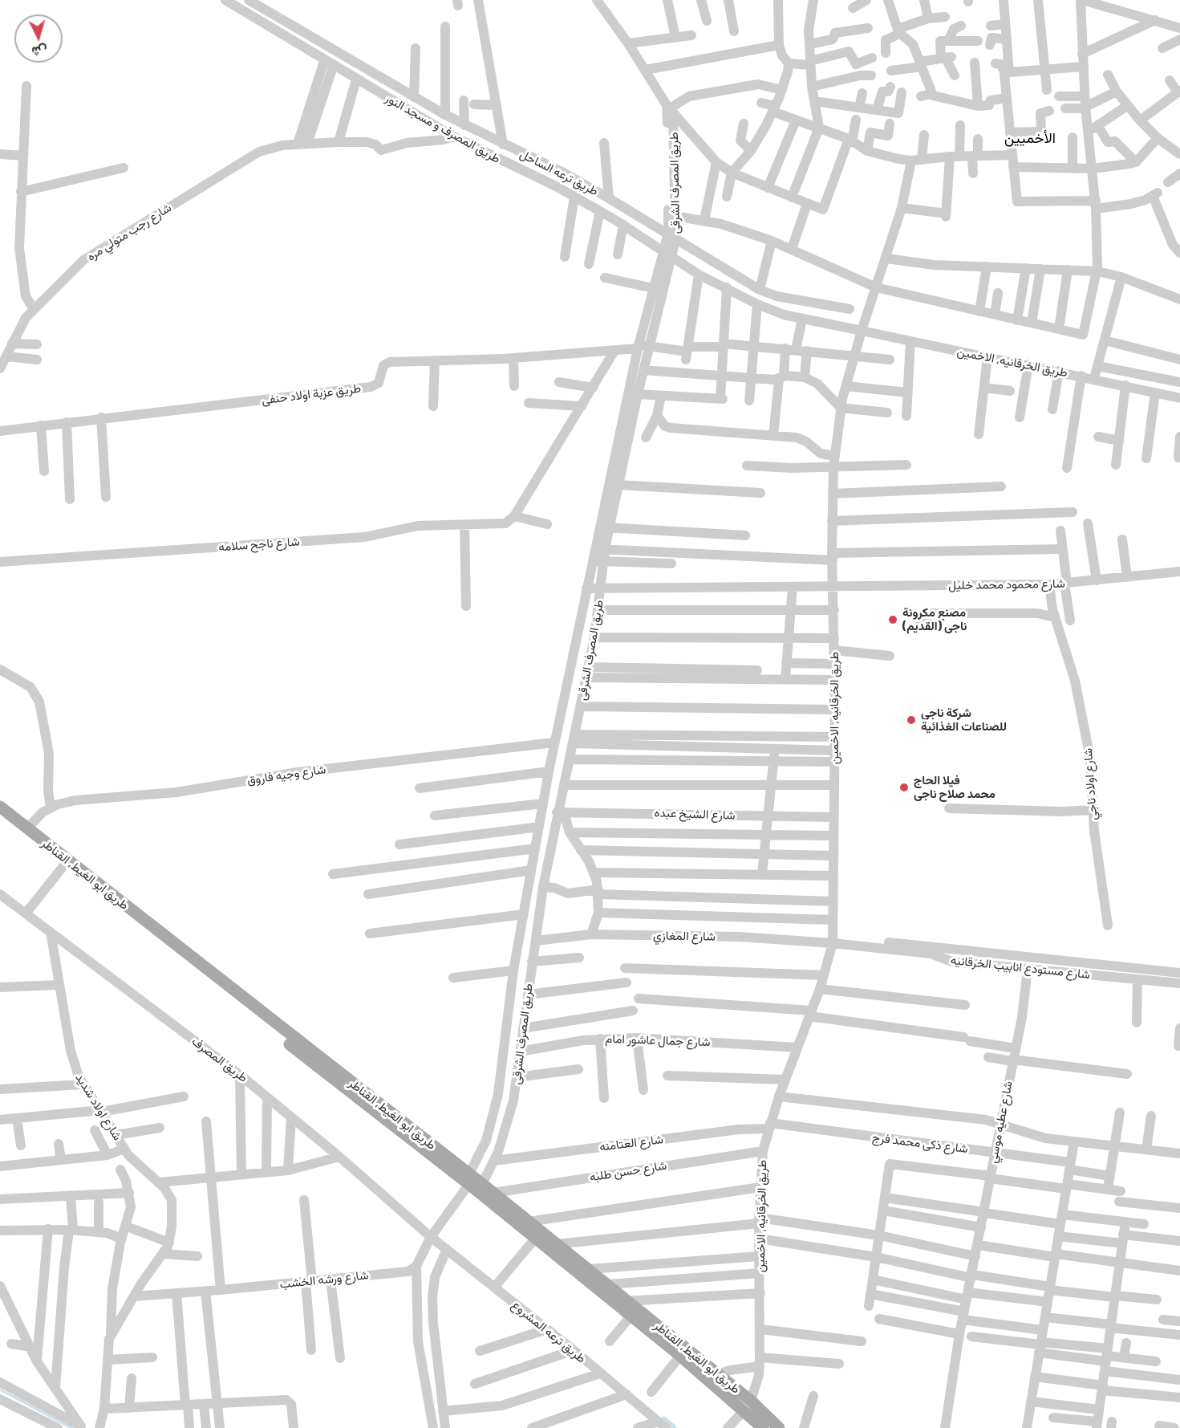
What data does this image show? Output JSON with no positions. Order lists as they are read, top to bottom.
{
  "streets": {
    "main road": ["طريق ابو الغيط, القناطر"],
    "street": [
      "طريق المصرف و مسجد النور",
      "طريق ترعه الساحل",
      "طريق المصرف الشرقى",
      "شارع رجب متولي مره",
      "طريق الخرقانيه, الاخمين",
      "طريق عزبة اولاد حنفى",
      "شارع ناجح سلامه",
      "شارع محمود محمد خليل",
      "شارع وجيه فاروق",
      "شارع اولاد ناجي",
      "شارع الشيخ عبده",
      "شارع المغازي",
      "شارع مستودع انابيب الخرقانيه",
      "شارع جمال عاشور امام",
      "طريق المصرف",
      "شارع اولاد شديد",
      "شارع عطيه موسي",
      "شارع العتامنه",
      "شارع ذكى محمد فرج",
      "شارع حسن طلبه",
      "شارع ورشه الخشب",
      "طريق ترعه المشروع"
    ]
  },
  "crossings": [
    ["طريق المصرف و مسجد النور", "طريق المصرف الشرقى"],
    ["طريق المصرف و مسجد النور", "شارع رجب متولي مره"],
    ["طريق المصرف و مسجد النور", "طريق الخرقانيه, الاخمين"],
    ["طريق ترعه الساحل", "طريق المصرف الشرقى"],
    ["طريق المصرف الشرقى", "طريق عزبة اولاد حنفى"],
    ["طريق المصرف الشرقى", "شارع محمود محمد خليل"],
    ["طريق المصرف الشرقى", "شارع وجيه فاروق"],
    ["طريق المصرف الشرقى", "شارع الشيخ عبده"],
    ["طريق المصرف الشرقى", "طريق ابو الغيط, القناطر"],
    ["طريق المصرف الشرقى", "شارع المغازي"],
    ["طريق المصرف الشرقى", "شارع جمال عاشور امام"],
    ["طريق المصرف الشرقى", "شارع العتامنه"],
    ["طريق الخرقانيه, الاخمين", "طريق عزبة اولاد حنفى"],
    ["طريق الخرقانيه, الاخمين", "شارع محمود محمد خليل"],
    ["طريق الخرقانيه, الاخمين", "شارع الشيخ عبده"],
    ["طريق الخرقانيه, الاخمين", "طريق ابو الغيط, القناطر"],
    ["طريق الخرقانيه, الاخمين", "شارع المغازي"],
    ["طريق الخرقانيه, الاخمين", "شارع مستودع انابيب الخرقانيه"],
    ["طريق الخرقانيه, الاخمين", "شارع جمال عاشور امام"],
    ["طريق الخرقانيه, الاخمين", "شارع العتامنه"],
    ["طريق الخرقانيه, الاخمين", "شارع ذكى محمد فرج"],
    ["طريق الخرقانيه, الاخمين", "شارع حسن طلبه"],
    ["شارع محمود محمد خليل", "شارع اولاد ناجي"],
    ["شارع وجيه فاروق", "طريق ابو الغيط, القناطر"],
    ["طريق ابو الغيط, القناطر", "شارع حسن طلبه"],
    ["شارع المغازي", "شارع مستودع انابيب الخرقانيه"],
    ["شارع مستودع انابيب الخرقانيه", "شارع عطيه موسي"],
    ["طريق المصرف", "شارع اولاد شديد"],
    ["طريق المصرف", "طريق ترعه المشروع"],
    ["شارع اولاد شديد", "شارع ورشه الخشب"],
    ["شارع عطيه موسي", "شارع ذكى محمد فرج"],
    ["شارع العتامنه", "شارع ذكى محمد فرج"]
  ],
  "districts": ["الأخميين"],
  "places": ["مصنع مكرونة ناجى (القديم)", "شركة ناجى للصناعات الغذائية", "فيلا الحاج محمد صلاح ناجى"],
  "north": "bottom"
}
